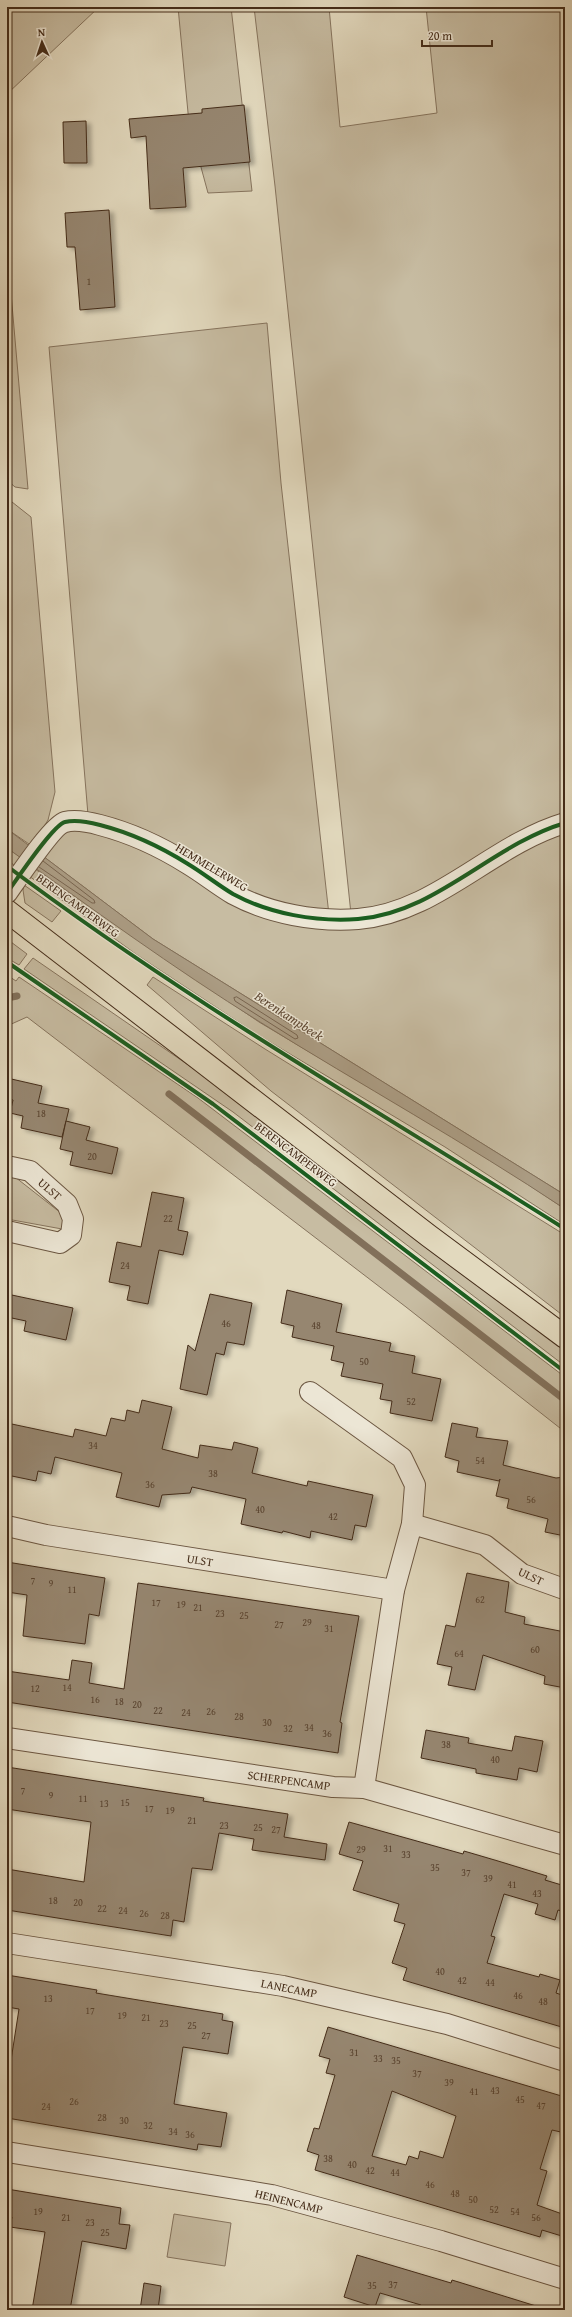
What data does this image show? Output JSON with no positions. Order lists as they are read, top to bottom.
{
  "streets": {
    "main road": ["BERENCAMPERWEG"],
    "street": [
      "HEMMELERWEG",
      "ULST",
      "SCHERPENCAMP",
      "LANECAMP",
      "HEINENCAMP"
    ]
  },
  "water": ["Berenkampbeek"],
  "house_numbers": [
    "1",
    "18",
    "20",
    "22",
    "24",
    "46",
    "48",
    "50",
    "52",
    "34",
    "54",
    "38",
    "36",
    "56",
    "40",
    "42",
    "7",
    "9",
    "11",
    "62",
    "17",
    "19",
    "21",
    "23",
    "25",
    "29",
    "27",
    "31",
    "60",
    "64",
    "14",
    "12",
    "16",
    "18",
    "20",
    "22",
    "26",
    "24",
    "28",
    "30",
    "34",
    "32",
    "36",
    "38",
    "40",
    "7",
    "9",
    "11",
    "15",
    "13",
    "17",
    "19",
    "21",
    "23",
    "25",
    "27",
    "31",
    "29",
    "33",
    "35",
    "37",
    "39",
    "41",
    "43",
    "18",
    "20",
    "22",
    "24",
    "26",
    "28",
    "40",
    "42",
    "44",
    "46",
    "13",
    "48",
    "17",
    "19",
    "21",
    "23",
    "25",
    "27",
    "31",
    "33",
    "35",
    "37",
    "39",
    "43",
    "41",
    "45",
    "26",
    "47",
    "24",
    "28",
    "30",
    "32",
    "34",
    "36",
    "38",
    "40",
    "42",
    "44",
    "46",
    "48",
    "50",
    "52",
    "19",
    "54",
    "21",
    "56",
    "23",
    "25",
    "37",
    "35"
  ],
  "scale_bar": "20 m",
  "north": "top"
}
